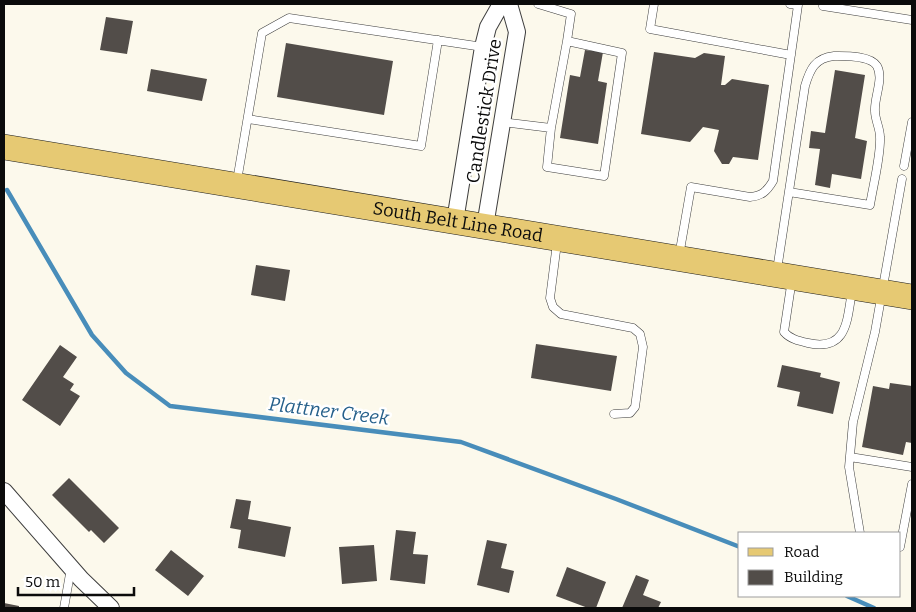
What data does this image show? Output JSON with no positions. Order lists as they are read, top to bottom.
{
  "streets": {
    "main road": ["South Belt Line Road"],
    "street": ["Candlestick Drive"]
  },
  "crossings": [
    ["Candlestick Drive", "South Belt Line Road"]
  ],
  "water": ["Plattner Creek"],
  "legend": ["Road", "Building"],
  "scale_bar": "50 m"
}
